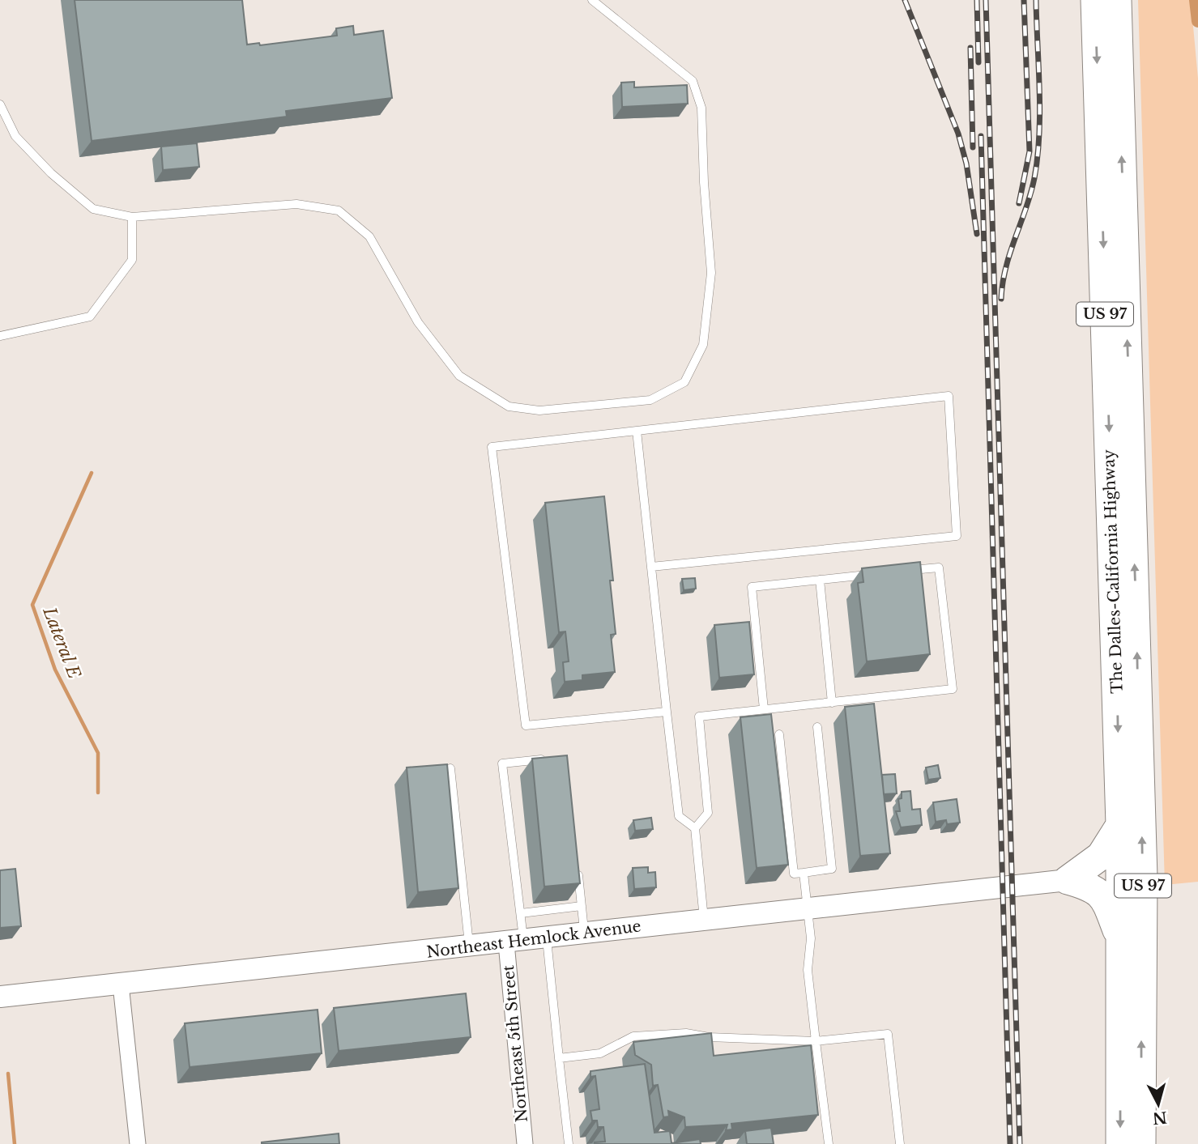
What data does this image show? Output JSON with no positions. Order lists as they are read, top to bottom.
{
  "streets": {
    "highway": ["US 97", "The Dalles-California Highway"],
    "street": ["Northeast Hemlock Avenue", "Northeast 5th Street"]
  },
  "crossings": [
    ["Northeast Hemlock Avenue", "Northeast 5th Street"]
  ],
  "water": ["Lateral E"],
  "north": "bottom"
}
